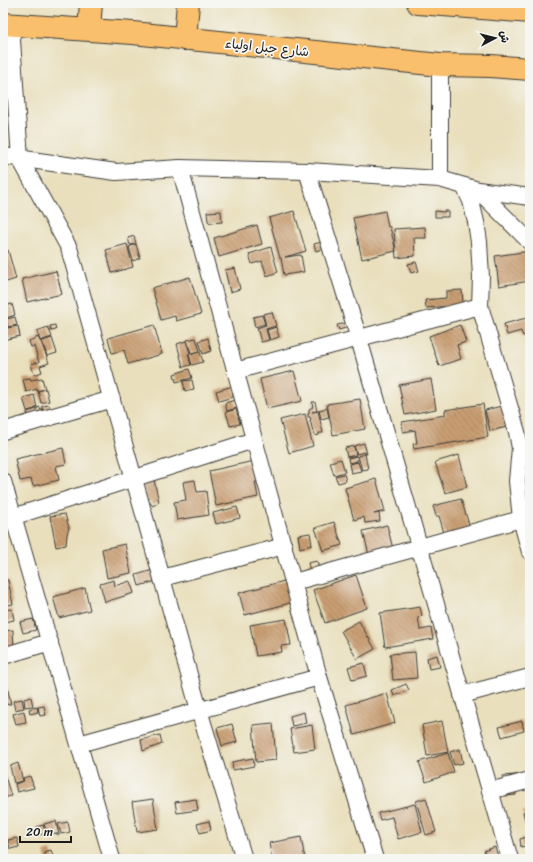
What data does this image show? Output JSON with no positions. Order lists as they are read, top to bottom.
{
  "streets": {
    "highway": ["شارع جبل اولياء"]
  },
  "scale_bar": "20 m",
  "north": "right"
}
